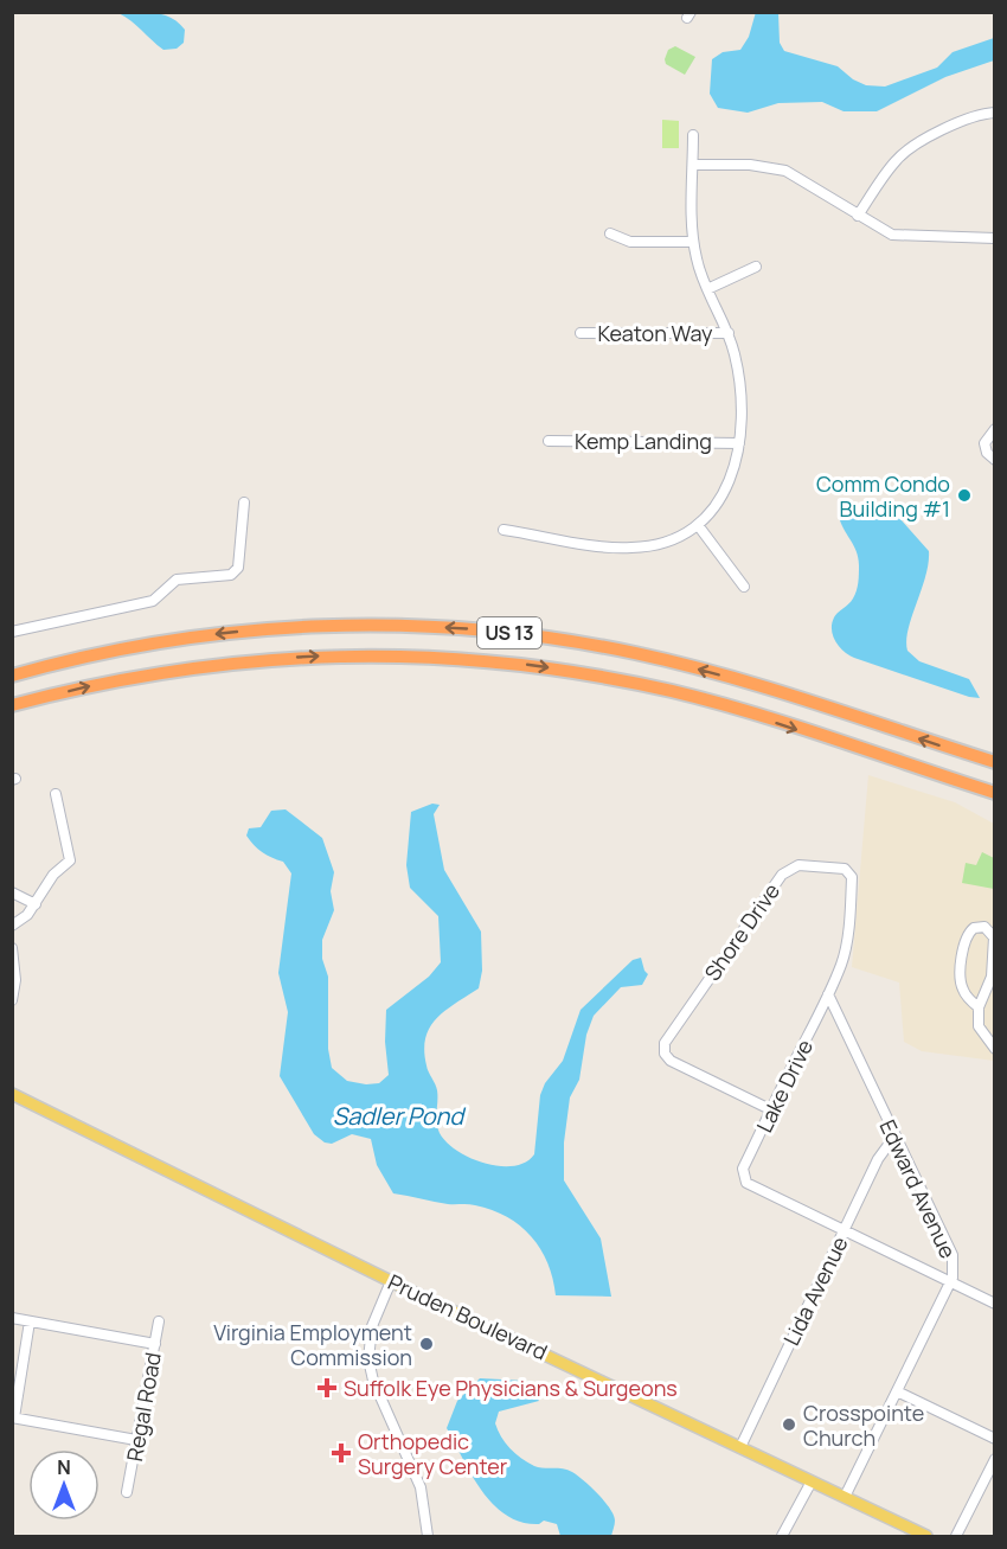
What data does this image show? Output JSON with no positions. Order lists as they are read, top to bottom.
{
  "streets": {
    "highway": ["US 13"],
    "main road": ["Pruden Boulevard"],
    "street": [
      "Keaton Way",
      "Kemp Landing",
      "Shore Drive",
      "Lake Drive",
      "Edward Avenue",
      "Lida Avenue",
      "Regal Road"
    ]
  },
  "crossings": [
    ["Shore Drive", "Lake Drive"],
    ["Shore Drive", "Edward Avenue"],
    ["Lake Drive", "Edward Avenue"],
    ["Lake Drive", "Lida Avenue"],
    ["Edward Avenue", "Lida Avenue"],
    ["Edward Avenue", "Pruden Boulevard"],
    ["Lida Avenue", "Pruden Boulevard"]
  ],
  "water": ["Sadler Pond"],
  "places": {
    "other": ["Comm Condo Building #1", "Virginia Employment Commission", "Crosspointe Church"],
    "health": ["Suffolk Eye Physicians & Surgeons", "Orthopedic Surgery Center"]
  },
  "north": "top"
}
